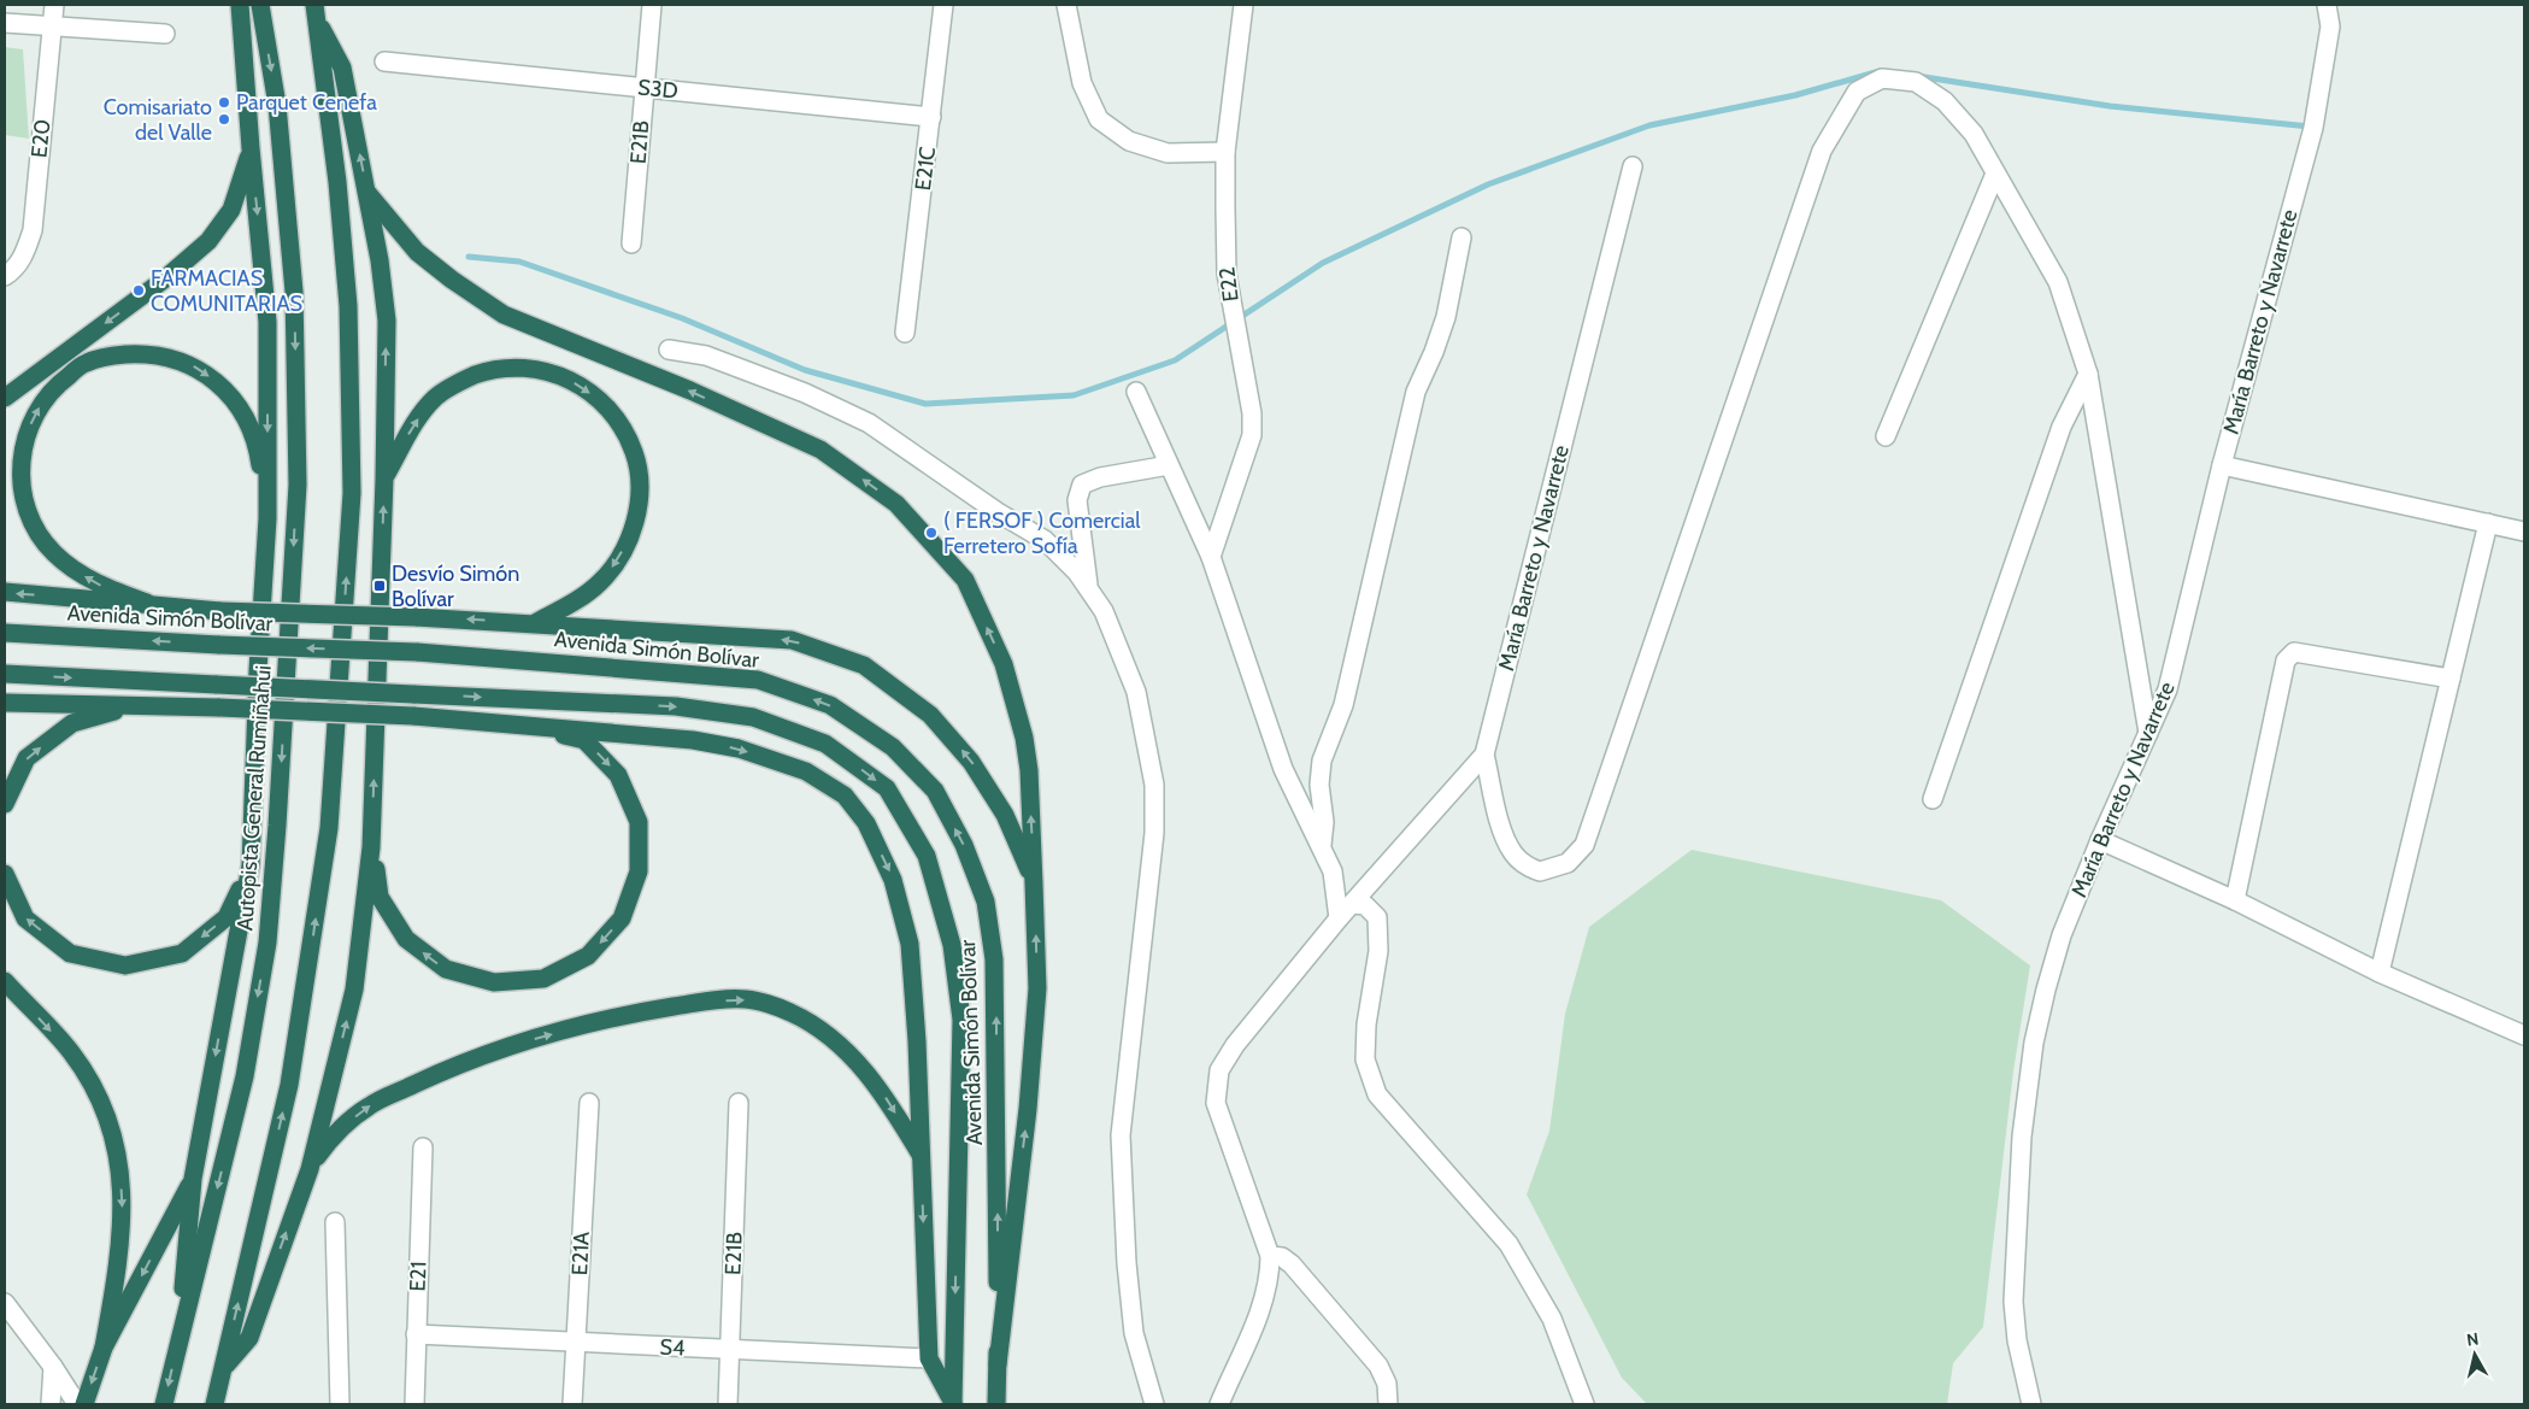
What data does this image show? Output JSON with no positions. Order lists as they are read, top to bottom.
{
  "streets": {
    "highway": ["Avenida Simón Bolívar", "Autopista General Rumiñahui"],
    "street": [
      "S3D",
      "E20",
      "E21B",
      "E21C",
      "E22",
      "María Barreto y Navarrete",
      "E21A",
      "E21",
      "S4"
    ]
  },
  "crossings": [
    ["S3D", "E21B"],
    ["S3D", "E21C"],
    ["E21B", "S4"],
    ["E21A", "S4"],
    ["E21", "S4"]
  ],
  "places": {
    "other": [
      "Parquet Cenefa",
      "Comisariato del Valle",
      "FARMACIAS COMUNITARIAS",
      "( FERSOF ) Comercial Ferretero Sofía"
    ],
    "transit": ["Desvío Simón Bolívar"]
  },
  "north": "top"
}
